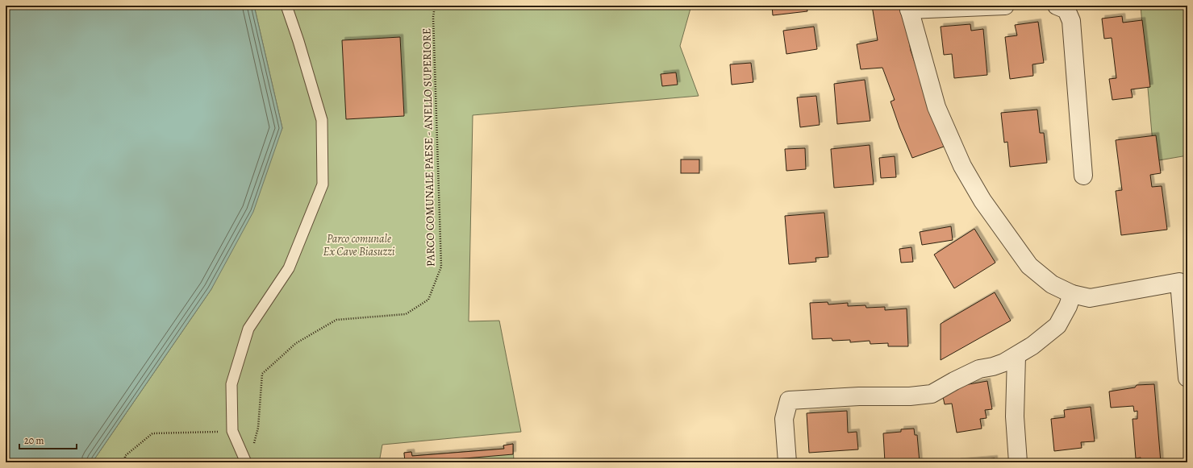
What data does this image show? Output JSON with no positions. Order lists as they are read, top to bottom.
{
  "streets": {
    "path": ["PARCO COMUNALE PAESE - ANELLO SUPERIORE"]
  },
  "parks": ["Parco comunale Ex Cave Biasuzzi"],
  "scale_bar": "20 m"
}
